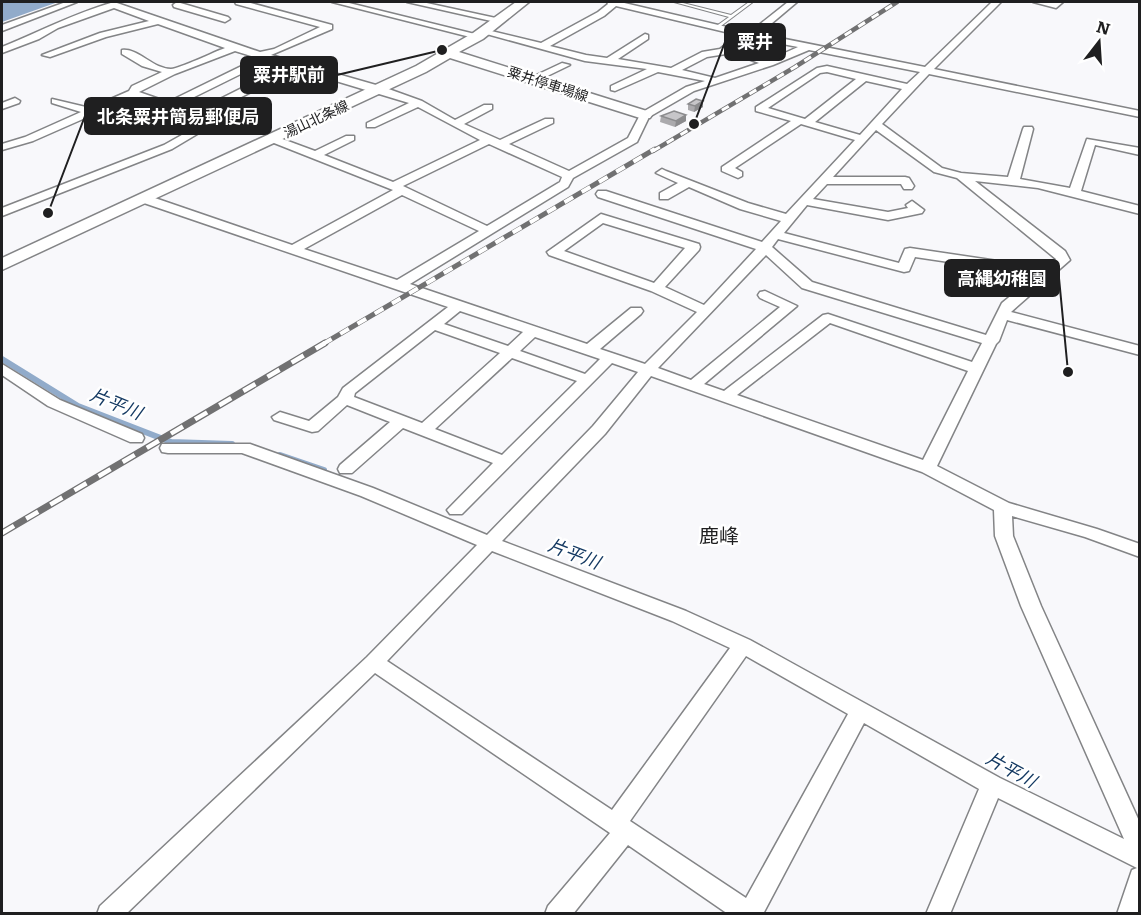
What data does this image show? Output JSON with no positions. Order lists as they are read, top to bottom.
{
  "streets": {
    "main road": ["粟井停車場線", "湯山北条線"]
  },
  "crossings": [
    ["粟井停車場線", "湯山北条線"]
  ],
  "districts": ["鹿峰"],
  "water": ["片平川"],
  "places": [
    "粟井駅前",
    "粟井",
    "北条粟井簡易郵便局",
    "高縄幼稚園"
  ],
  "north": "top"
}
